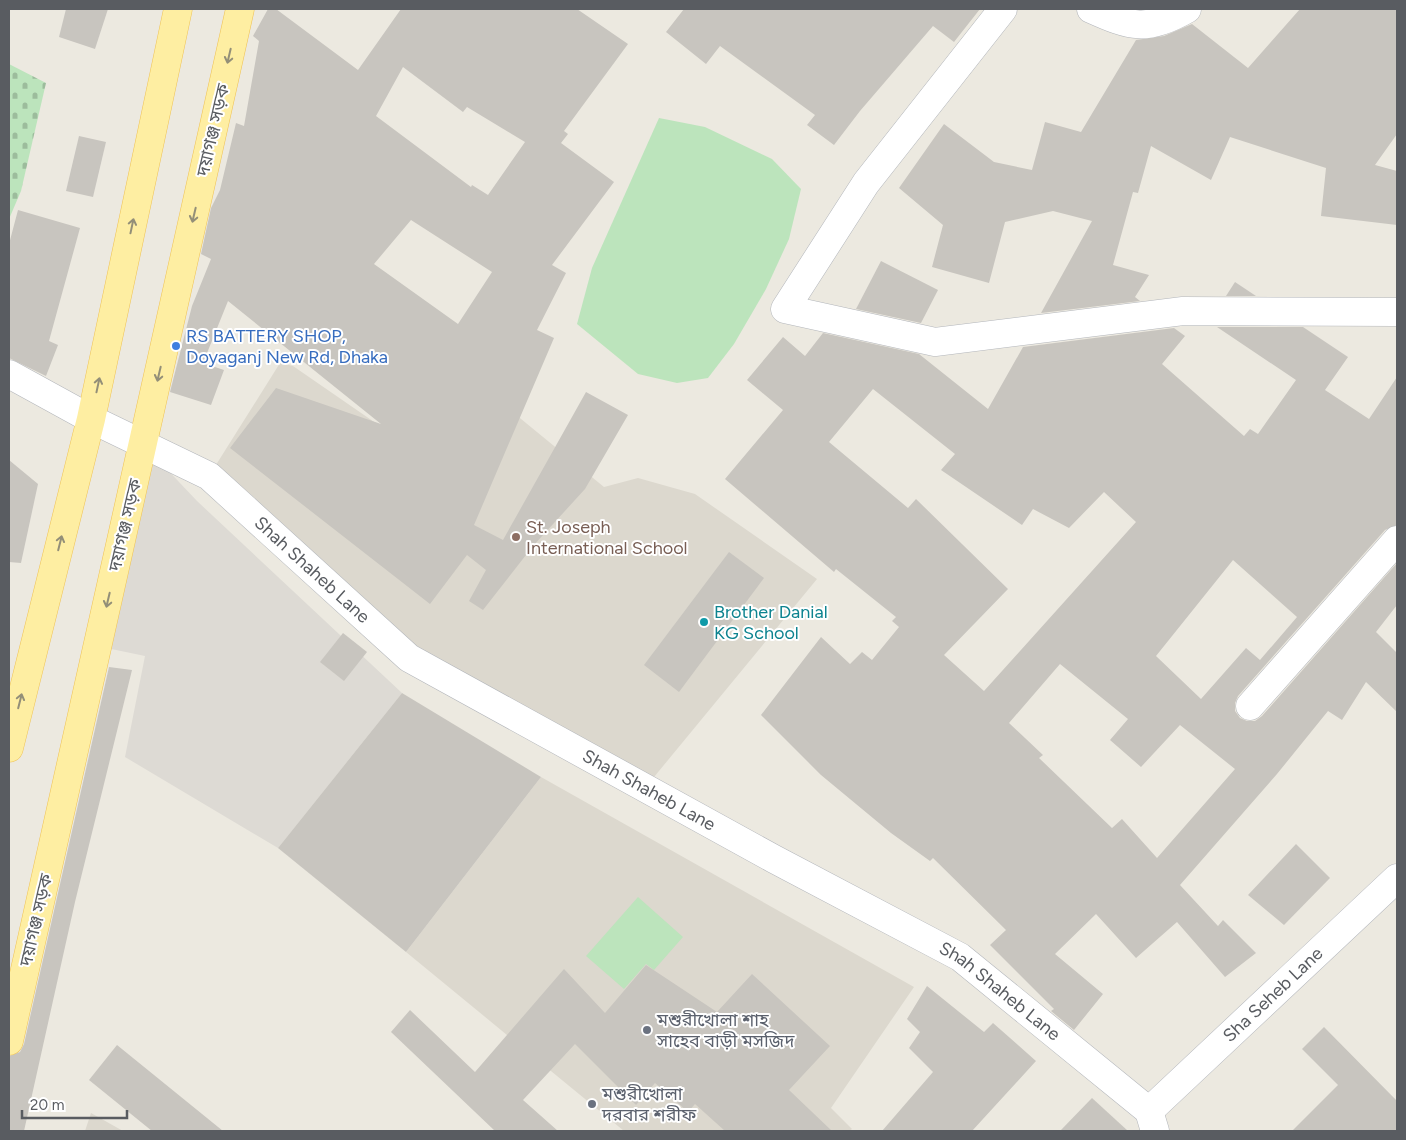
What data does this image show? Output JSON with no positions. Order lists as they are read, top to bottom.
{
  "streets": {
    "main road": ["দয়াগঞ্জ সড়ক"],
    "street": ["Shah Shaheb Lane", "Sha Seheb Lane"]
  },
  "crossings": [
    ["দয়াগঞ্জ সড়ক", "Shah Shaheb Lane"],
    ["Shah Shaheb Lane", "Sha Seheb Lane"]
  ],
  "places": [
    "RS BATTERY SHOP, Doyaganj New Rd, Dhaka",
    "St. Joseph International School",
    "Brother Danial KG School",
    "মশুরীখোলা শাহ সাহেব বাড়ী মসজিদ",
    "মশুরীখোলা দরবার শরীফ"
  ],
  "scale_bar": "20 m"
}
